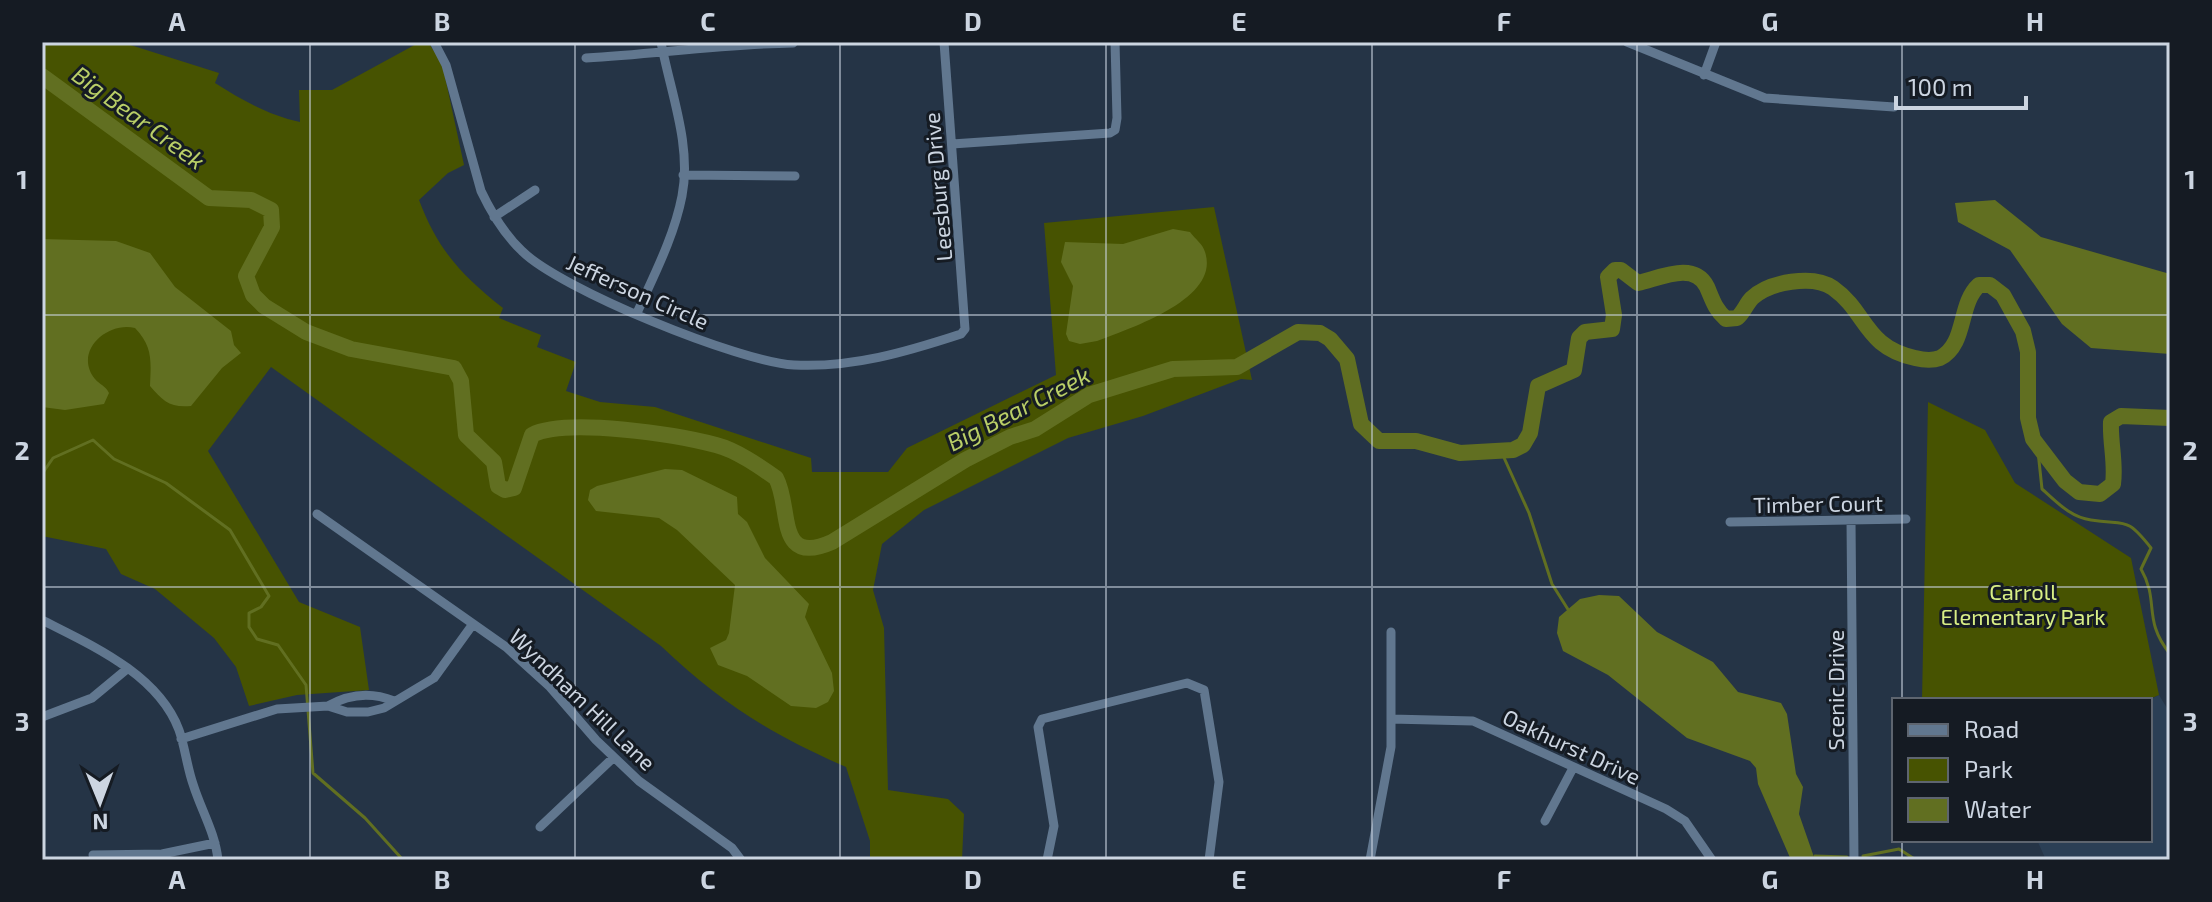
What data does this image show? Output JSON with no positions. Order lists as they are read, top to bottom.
{
  "streets": {
    "street": [
      "Leesburg Drive",
      "Jefferson Circle",
      "Timber Court",
      "Scenic Drive",
      "Wyndham Hill Lane",
      "Oakhurst Drive"
    ]
  },
  "crossings": [
    ["Leesburg Drive", "Jefferson Circle"],
    ["Timber Court", "Scenic Drive"]
  ],
  "water": ["Big Bear Creek"],
  "parks": ["Carroll Elementary Park"],
  "legend": ["Road", "Park", "Water"],
  "scale_bar": "100 m",
  "north": "bottom",
  "grid": {
    "columns": [
      "A",
      "B",
      "C",
      "D",
      "E",
      "F",
      "G",
      "H"
    ],
    "rows": ["1", "2", "3"]
  }
}
